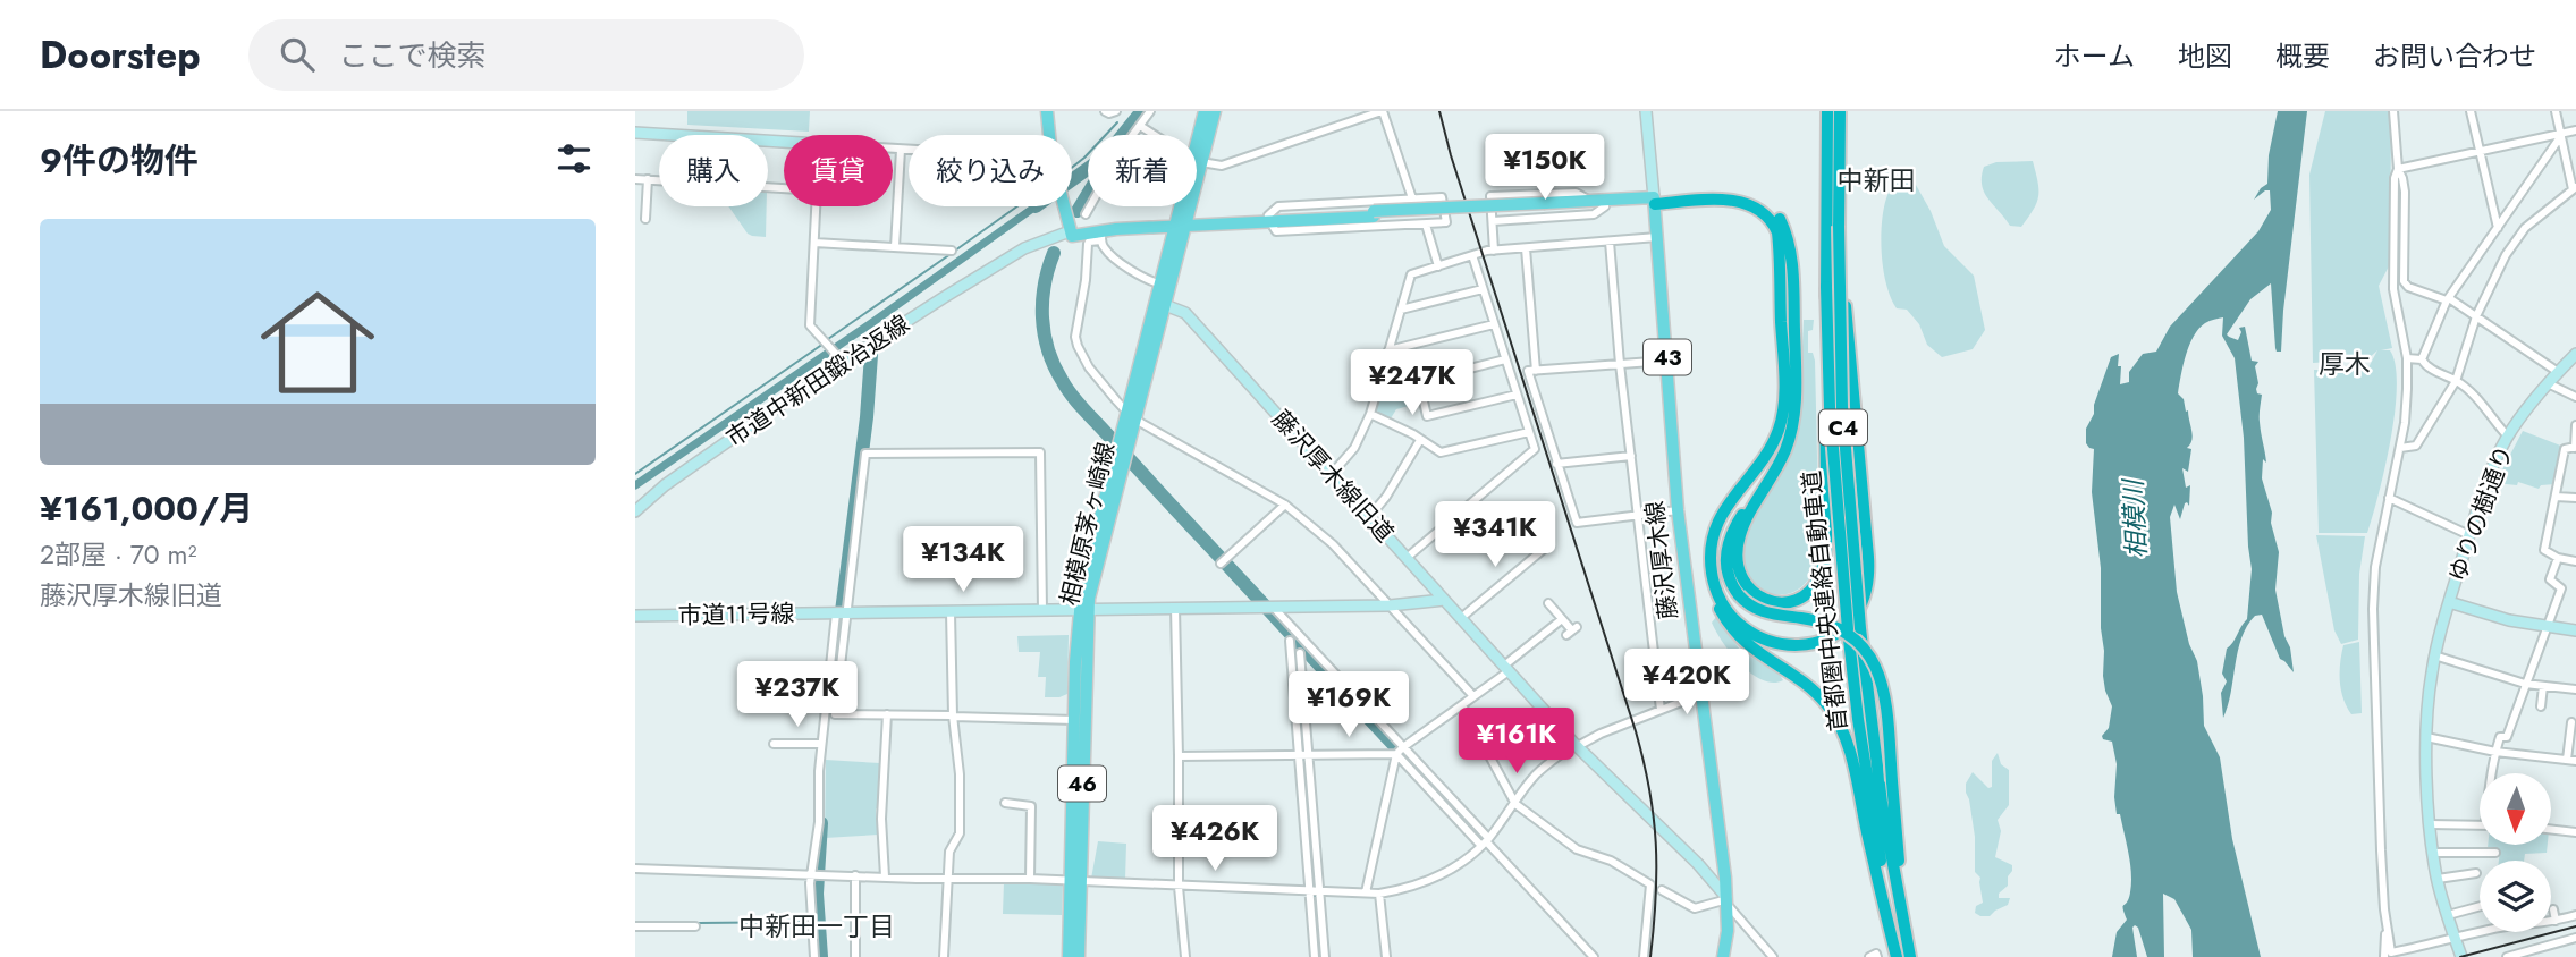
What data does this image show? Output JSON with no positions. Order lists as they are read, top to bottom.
{
  "streets": {
    "highway": ["C4", "首都圏中央連絡自動車道"],
    "main road": [
      "43",
      "相模原茅ヶ崎線",
      "藤沢厚木線",
      "46"
    ],
    "street": [
      "市道中新田鍛冶返線",
      "藤沢厚木線旧道",
      "ゆりの樹通り",
      "市道11号線"
    ]
  },
  "crossings": [
    ["C4", "首都圏中央連絡自動車道"],
    ["藤沢厚木線旧道", "相模原茅ヶ崎線"],
    ["藤沢厚木線旧道", "藤沢厚木線"],
    ["藤沢厚木線旧道", "市道11号線"],
    ["相模原茅ヶ崎線", "市道11号線"]
  ],
  "districts": ["中新田", "厚木", "中新田一丁目"],
  "water": ["相模川"],
  "north": "bottom",
  "page": {
    "header": "Doorstep",
    "search": "ここで検索",
    "nav": [
      "ホーム",
      "地図",
      "概要",
      "お問い合わせ"
    ],
    "heading": "9件の物件",
    "price": [
      "¥150K",
      "¥247K",
      "¥341K",
      "¥134K",
      "¥420K",
      "¥237K",
      "¥169K",
      "¥161K",
      "¥426K"
    ],
    "chip": [
      "購入",
      "賃貸",
      "絞り込み",
      "新着"
    ],
    "list": [
      {
        "name": "¥161,000/月",
        "note": "2部屋 · 70 m² · 藤沢厚木線旧道"
      }
    ]
  }
}
